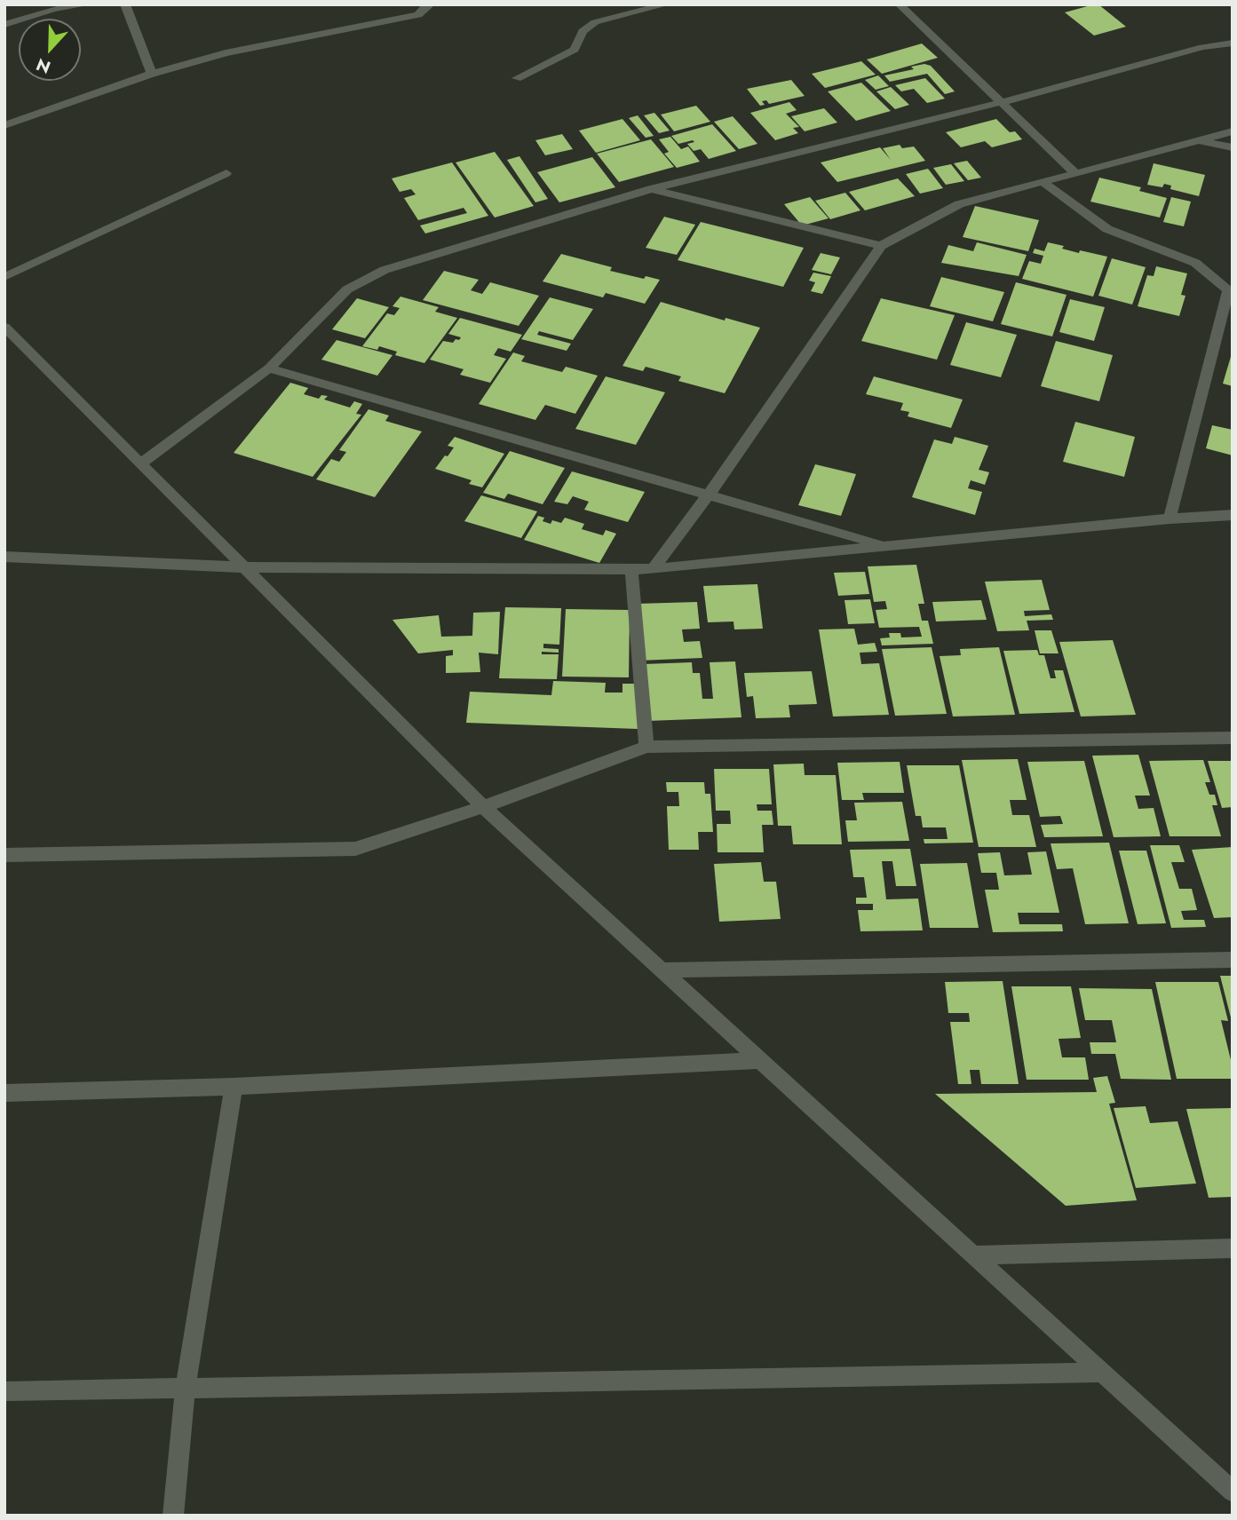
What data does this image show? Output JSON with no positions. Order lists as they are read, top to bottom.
{
  "north": "bottom"
}
